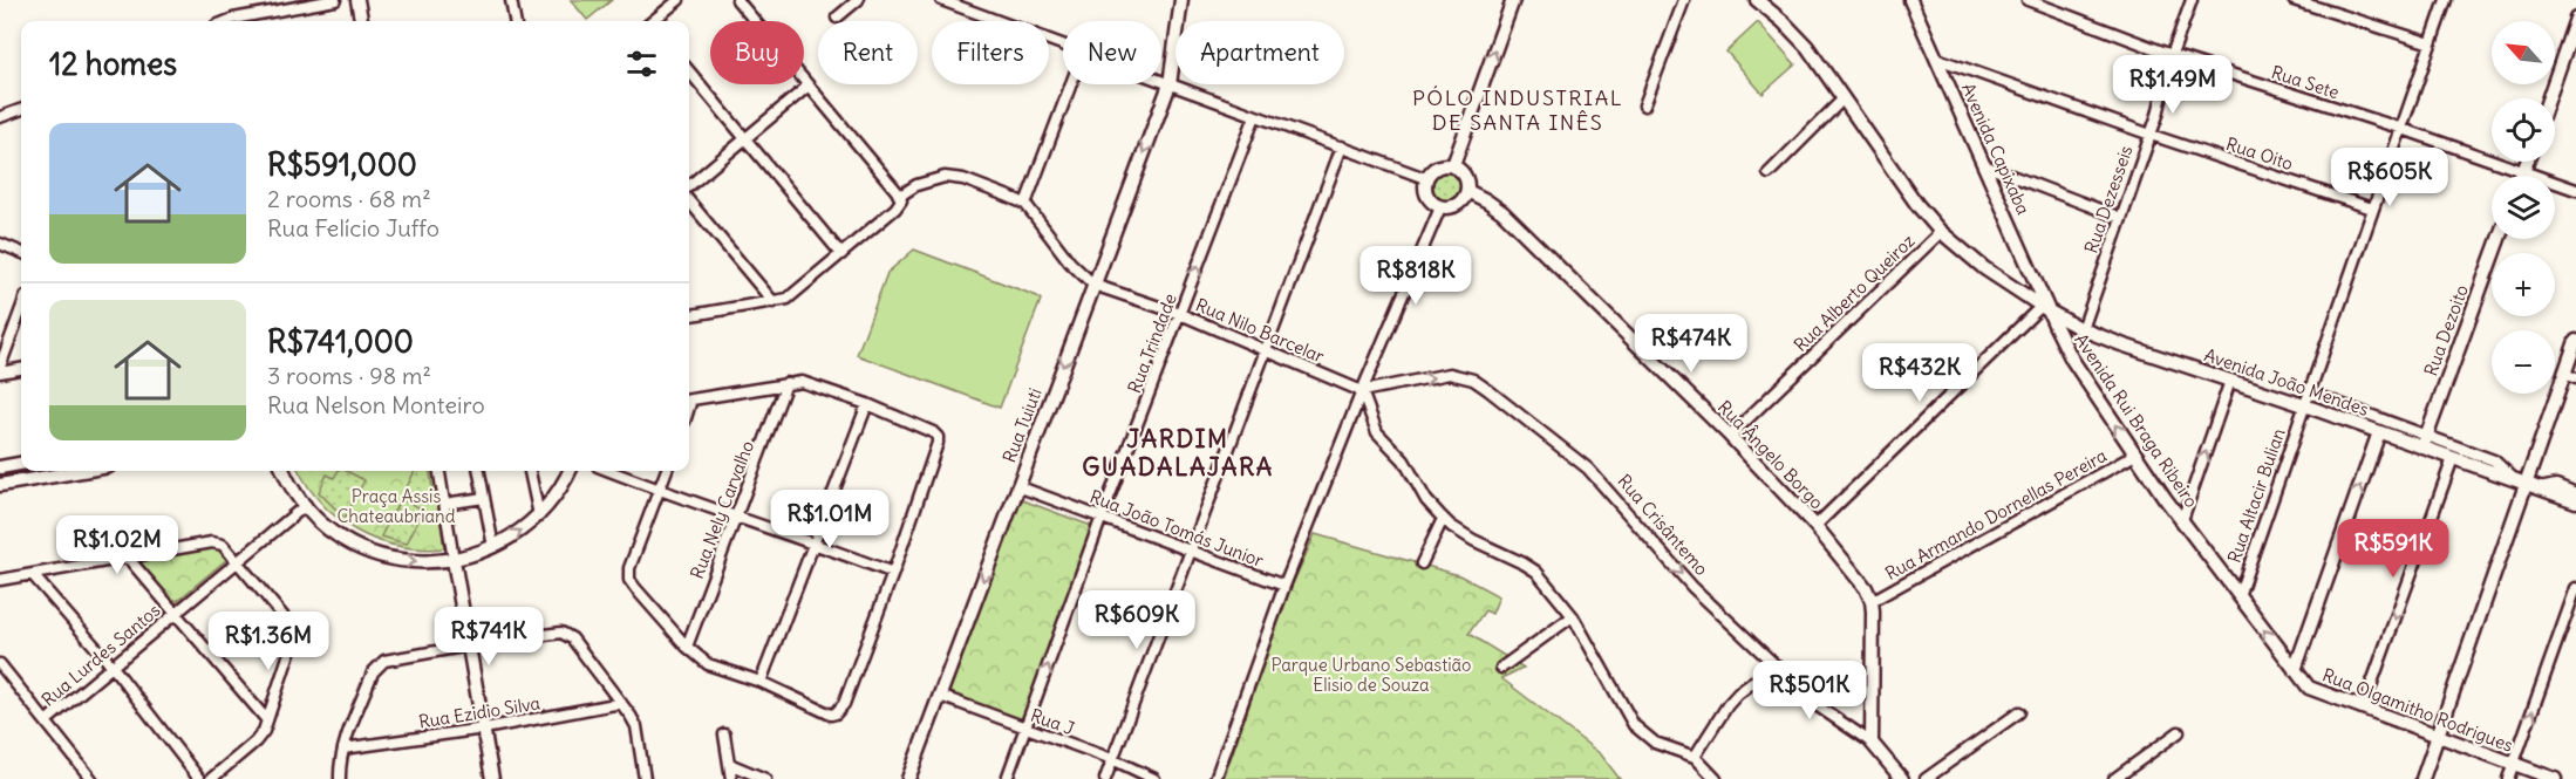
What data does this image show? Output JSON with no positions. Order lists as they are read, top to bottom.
{
  "streets": {
    "street": [
      "Rua Sete",
      "Avenida Capixaba",
      "Rua Oito",
      "Rua Dezesseis",
      "Rua Alberto Queiroz",
      "Rua Nilo Barcelar",
      "Rua Dezoito",
      "Rua Trindade",
      "Avenida João Mendes",
      "Avenida Rui Braga Ribeiro",
      "Rua Tuiuti",
      "Rua Ângelo Borgo",
      "Rua Altacir Bulian",
      "Rua Nely Carvalho",
      "Rua Armando Dornellas Pereira",
      "Rua Crisântemo",
      "Rua João Tomás Junior",
      "Rua Lurdes Santos",
      "Rua Olgamitho Rodrigues",
      "Rua Ezidio Silva",
      "Rua J"
    ]
  },
  "crossings": [
    ["Rua Sete", "Rua Dezesseis"],
    ["Rua Sete", "Rua Altacir Bulian"],
    ["Avenida Capixaba", "Rua Oito"],
    ["Avenida Capixaba", "Avenida João Mendes"],
    ["Avenida Capixaba", "Avenida Rui Braga Ribeiro"],
    ["Rua Oito", "Rua Dezesseis"],
    ["Rua Oito", "Rua Altacir Bulian"],
    ["Rua Dezesseis", "Avenida João Mendes"],
    ["Rua Alberto Queiroz", "Rua Ângelo Borgo"],
    ["Rua Nilo Barcelar", "Rua Trindade"],
    ["Rua Nilo Barcelar", "Rua Tuiuti"],
    ["Rua Nilo Barcelar", "Rua Crisântemo"],
    ["Rua Dezoito", "Avenida João Mendes"],
    ["Rua Trindade", "Rua João Tomás Junior"],
    ["Rua Trindade", "Rua J"],
    ["Avenida João Mendes", "Avenida Rui Braga Ribeiro"],
    ["Avenida João Mendes", "Rua Altacir Bulian"],
    ["Avenida Rui Braga Ribeiro", "Rua Altacir Bulian"],
    ["Avenida Rui Braga Ribeiro", "Rua Armando Dornellas Pereira"],
    ["Avenida Rui Braga Ribeiro", "Rua Olgamitho Rodrigues"],
    ["Rua Tuiuti", "Rua João Tomás Junior"],
    ["Rua Tuiuti", "Rua J"],
    ["Rua Ângelo Borgo", "Rua Armando Dornellas Pereira"]
  ],
  "one_way": [
    "Rua Trindade",
    "Avenida Rui Braga Ribeiro",
    "Rua Tuiuti",
    "Rua Crisântemo"
  ],
  "districts": ["PÓLO INDUSTRIAL DE SANTA INÊS", "JARDIM GUADALAJARA"],
  "parks": ["Praça Assis Chateaubriand", "Parque Urbano Sebastião Elisio de Souza"],
  "north": "top left",
  "page": {
    "map_buttons": ["+", "−"],
    "chip": [
      "Buy",
      "Rent",
      "Filters",
      "New",
      "Apartment"
    ],
    "heading": "12 homes",
    "price": [
      "R$1.49M",
      "R$605K",
      "R$818K",
      "R$474K",
      "R$432K",
      "R$1.01M",
      "R$1.02M",
      "R$591K",
      "R$609K",
      "R$741K",
      "R$1.36M",
      "R$501K"
    ],
    "list": [
      {
        "name": "R$591,000",
        "note": "2 rooms · 68 m² · Rua Felício Juffo"
      },
      {
        "name": "R$741,000",
        "note": "3 rooms · 98 m² · Rua Nelson Monteiro"
      }
    ]
  }
}
